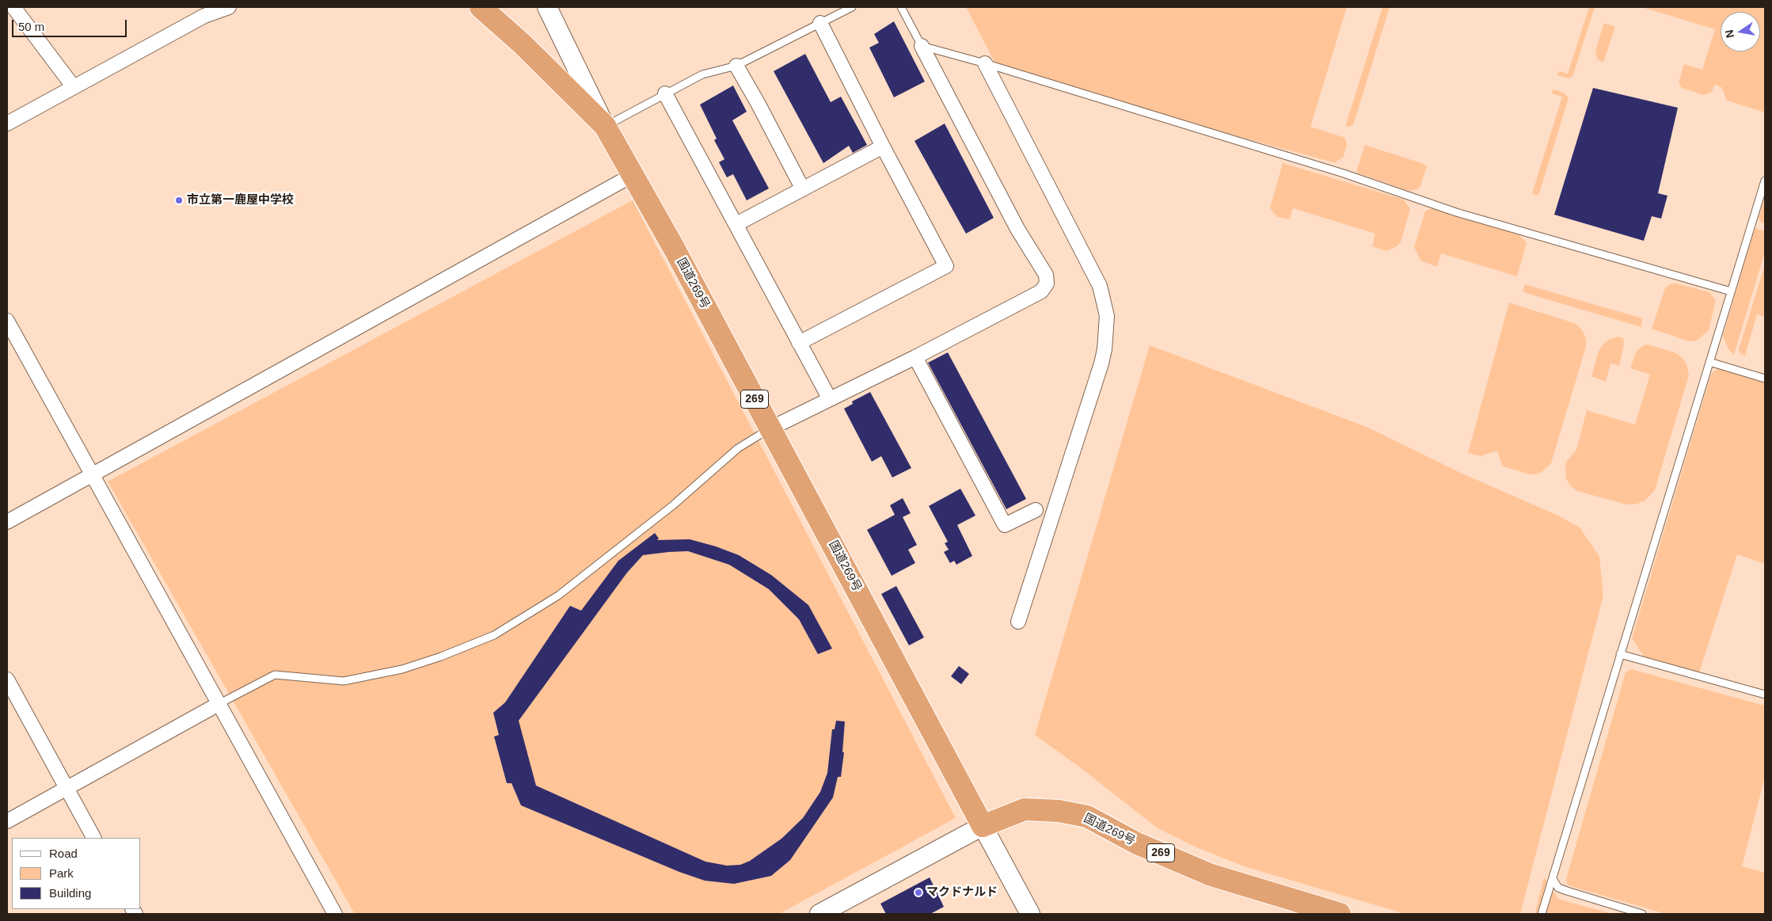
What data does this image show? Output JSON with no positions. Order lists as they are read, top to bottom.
{
  "streets": {
    "highway": ["国道269号", "269"]
  },
  "places": ["市立第一鹿屋中学校", "マクドナルド"],
  "legend": ["Road", "Park", "Building"],
  "scale_bar": "50 m",
  "north": "left"
}
